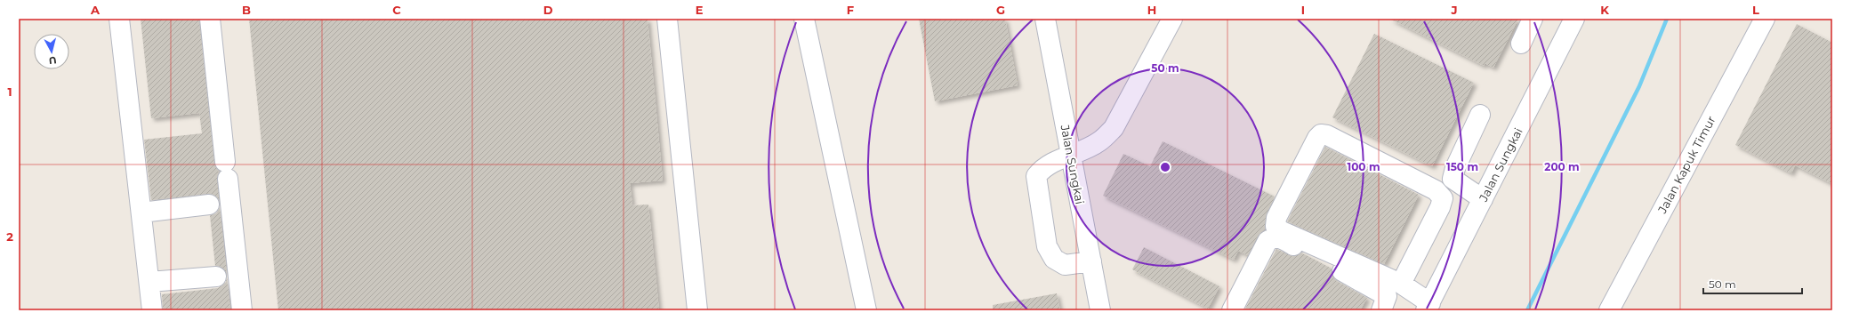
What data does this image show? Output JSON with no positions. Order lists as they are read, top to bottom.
{
  "streets": {
    "street": ["Jalan Sungkai", "Jalan Kapuk Timur"]
  },
  "scale_bar": "50 m",
  "north": "bottom",
  "grid": {
    "columns": [
      "A",
      "B",
      "C",
      "D",
      "E",
      "F",
      "G",
      "H",
      "I",
      "J",
      "K",
      "L"
    ],
    "rows": ["1", "2"]
  },
  "rings": [
    "50 m",
    "100 m",
    "150 m",
    "200 m"
  ]
}
